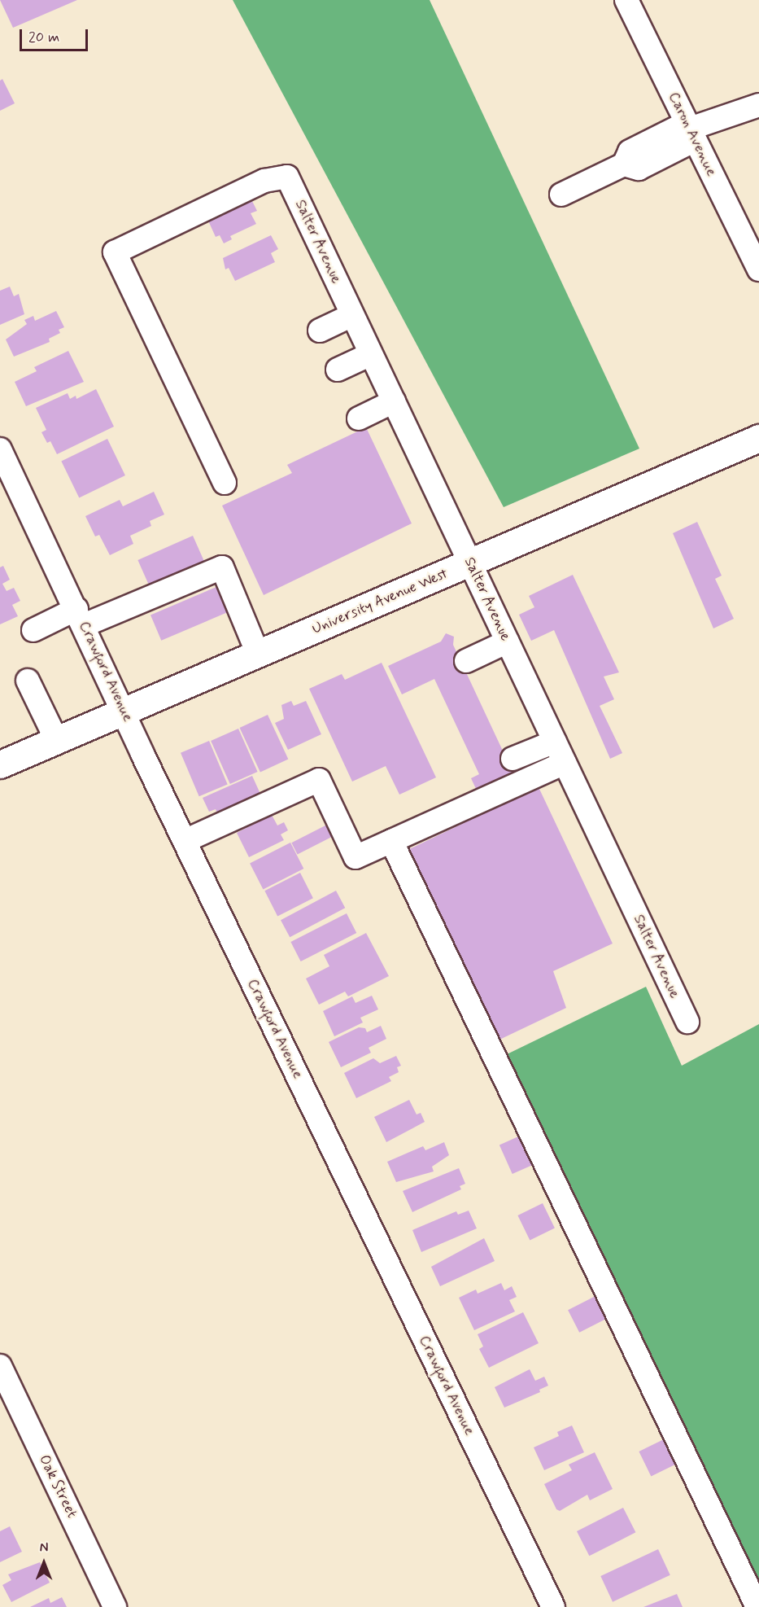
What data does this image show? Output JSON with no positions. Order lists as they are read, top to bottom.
{
  "streets": {
    "main road": ["University Avenue West"],
    "street": [
      "Caron Avenue",
      "Salter Avenue",
      "Crawford Avenue",
      "Oak Street"
    ]
  },
  "crossings": [
    ["Salter Avenue", "University Avenue West"],
    ["University Avenue West", "Crawford Avenue"]
  ],
  "scale_bar": "20 m",
  "north": "top"
}
